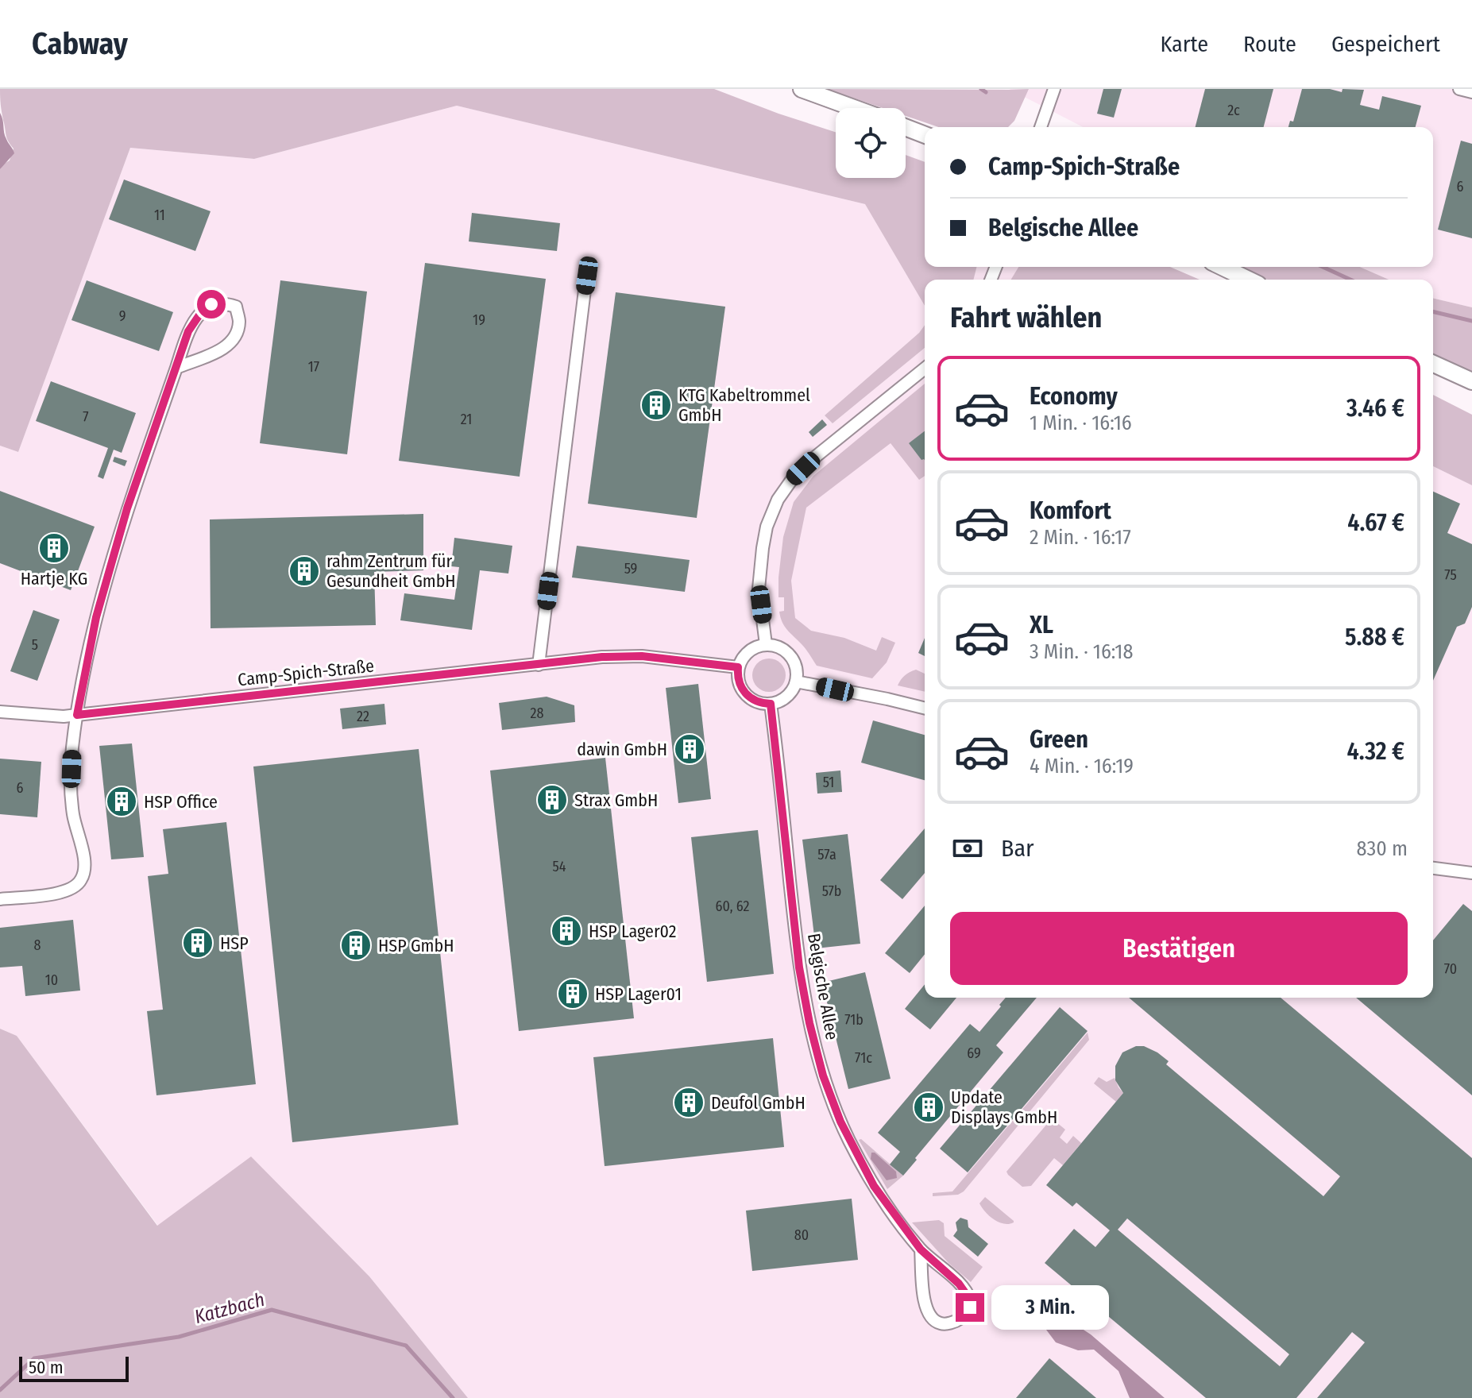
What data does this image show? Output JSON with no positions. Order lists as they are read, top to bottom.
{
  "streets": {
    "street": ["Camp-Spich-Straße", "Belgische Allee"]
  },
  "crossings": [
    ["Camp-Spich-Straße", "Belgische Allee"]
  ],
  "water": ["Katzbach"],
  "places": {
    "building": [
      "KTG Kabeltrommel GmbH",
      "Hartje KG",
      "rahm Zentrum für Gesundheit GmbH",
      "dawin GmbH",
      "Strax GmbH",
      "HSP Office",
      "HSP Lager02",
      "HSP",
      "HSP GmbH",
      "HSP Lager01",
      "Deufol GmbH",
      "Update Displays GmbH"
    ]
  },
  "house_numbers": [
    "2c",
    "6",
    "11",
    "9",
    "19",
    "17",
    "7",
    "21",
    "59",
    "75",
    "5",
    "28",
    "22",
    "51",
    "6",
    "57a",
    "54",
    "57b",
    "60, 62",
    "8",
    "70",
    "10",
    "71b",
    "69",
    "71c",
    "80"
  ],
  "scale_bar": "50 m",
  "page": {
    "header": "Cabway",
    "nav": ["Karte", "Route", "Gespeichert"],
    "banner": ["Camp-Spich-Straße", "Belgische Allee"],
    "heading": "Fahrt wählen",
    "list": [
      {
        "name": "Economy",
        "note": "1 Min. · 16:16",
        "value": "3.46 €"
      },
      {
        "name": "Komfort",
        "note": "2 Min. · 16:17",
        "value": "4.67 €"
      },
      {
        "name": "XL",
        "note": "3 Min. · 16:18",
        "value": "5.88 €"
      },
      {
        "name": "Green",
        "note": "4 Min. · 16:19",
        "value": "4.32 €"
      }
    ],
    "pay": ["Bar", "830 m"],
    "buttons": "Bestätigen",
    "bubble": "3 Min.",
    "scale": "50 m"
  }
}
